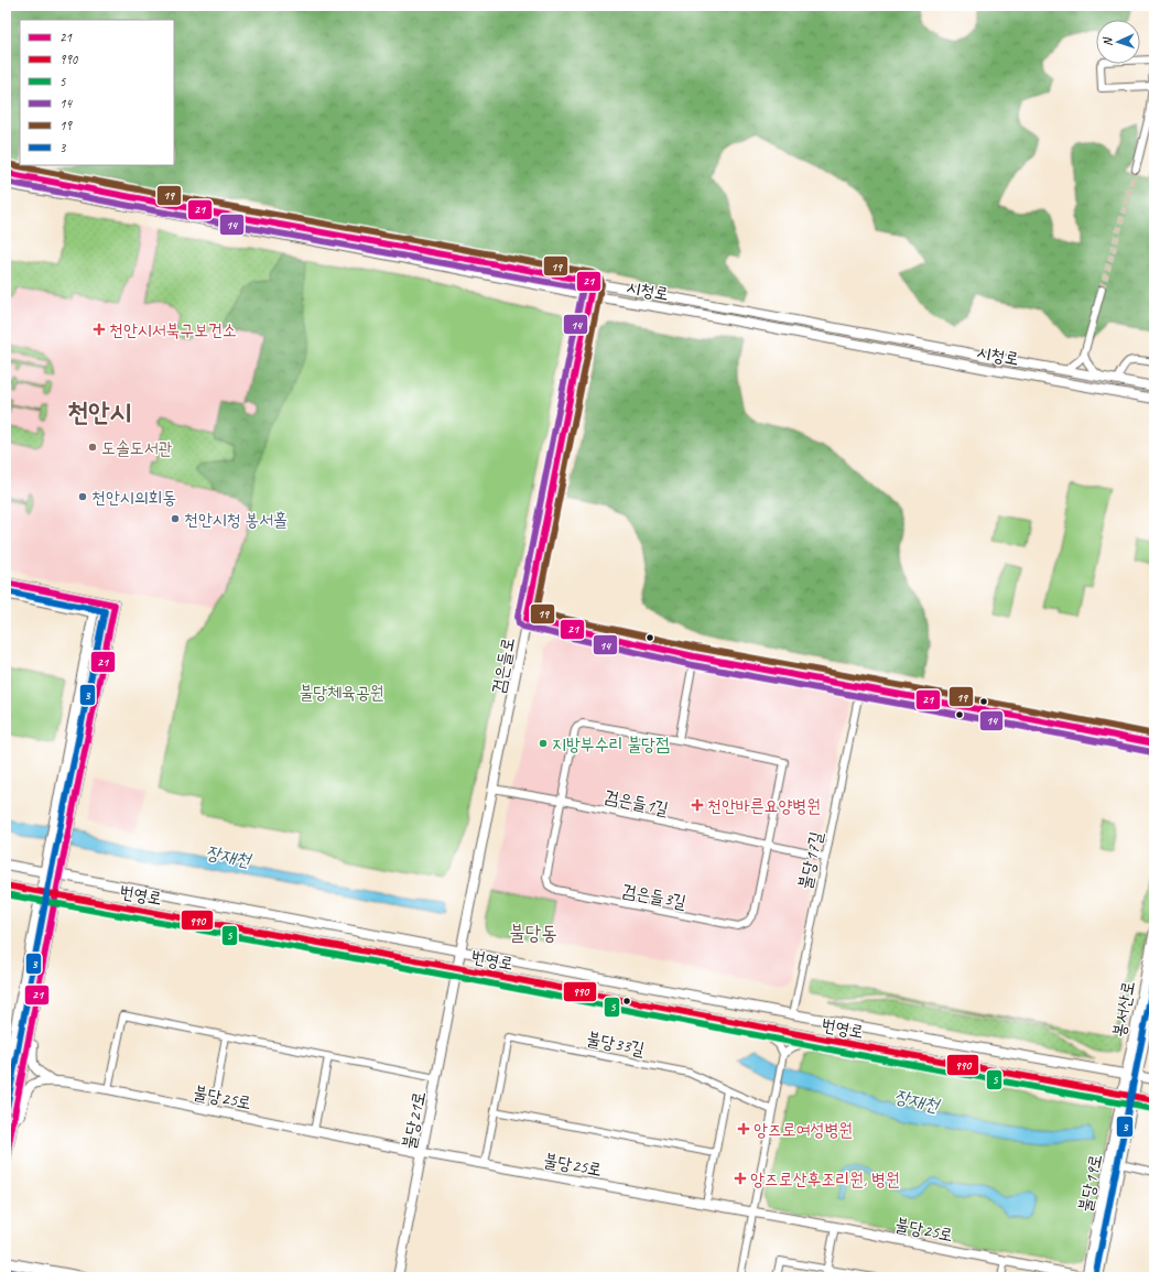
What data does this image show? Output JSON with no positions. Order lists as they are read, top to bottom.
{
  "streets": {
    "street": [
      "시청로",
      "검은들로",
      "검은들1길",
      "불당17길",
      "번영로",
      "검은들3길",
      "봉서산로",
      "불당33길",
      "불당25로",
      "불당21로",
      "불당19로"
    ]
  },
  "crossings": [
    ["시청로", "검은들로"],
    ["검은들로", "검은들1길"],
    ["검은들로", "번영로"],
    ["검은들로", "불당21로"],
    ["검은들1길", "불당17길"],
    ["검은들1길", "검은들3길"],
    ["불당17길", "번영로"],
    ["번영로", "봉서산로"],
    ["번영로", "불당21로"],
    ["번영로", "불당19로"],
    ["봉서산로", "불당19로"],
    ["불당33길", "불당25로"],
    ["불당25로", "불당21로"],
    ["불당25로", "불당19로"]
  ],
  "districts": ["천안시", "불당동"],
  "water": ["장재천"],
  "parks": ["불당체육공원"],
  "places": {
    "health": [
      "천안시서북구보건소",
      "천안바른요양병원",
      "앙즈로여성병원",
      "앙즈로산후조리원, 병원"
    ],
    "other": [
      "도솔도서관",
      "천안시의회동",
      "천안시청 봉서홀",
      "지방부수리 불당점"
    ]
  },
  "lines": [
    "transit line 19",
    "transit line 21",
    "transit line 14",
    "transit line 3",
    "transit line 990",
    "transit line 5"
  ],
  "legend": [
    "21",
    "990",
    "5",
    "14",
    "19",
    "3"
  ],
  "north": "left"
}
